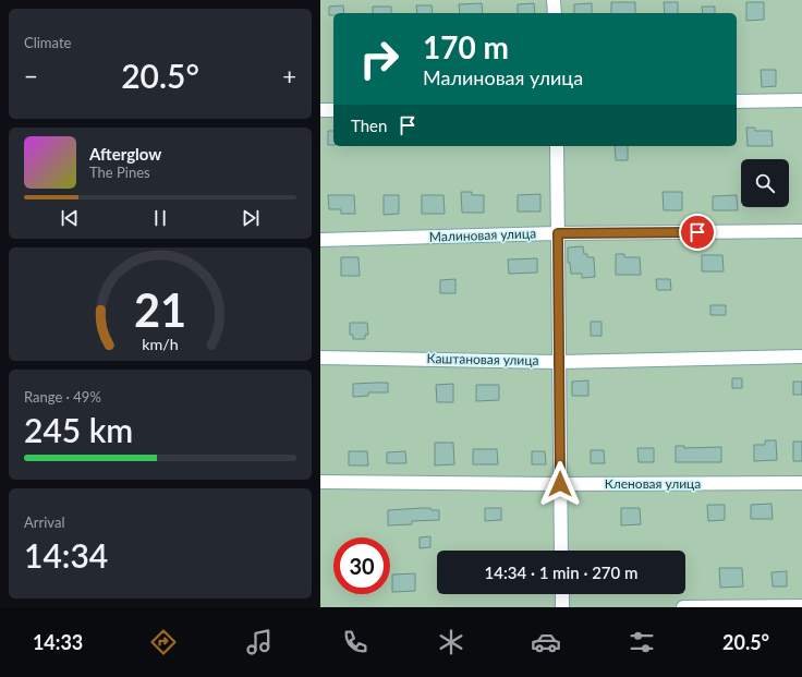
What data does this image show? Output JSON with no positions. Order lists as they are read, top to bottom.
{
  "streets": {
    "street": ["Малиновая улица", "Каштановая улица", "Кленовая улица"]
  },
  "page": {
    "tile": [
      "Climate",
      ["Range · 49%", "245 km"],
      ["Arrival", "14:34"]
    ],
    "turn": ["170 m", "Малиновая улица"],
    "heat": ["−", "20.5°", "+"],
    "then": "Then",
    "song": ["Afterglow", "The Pines"],
    "limit": "30",
    "trip": "14:34 · 1 min · 270 m",
    "tabs": ["14:33", "20.5°"],
    "gauge": ["21", "km/h"]
  }
}
